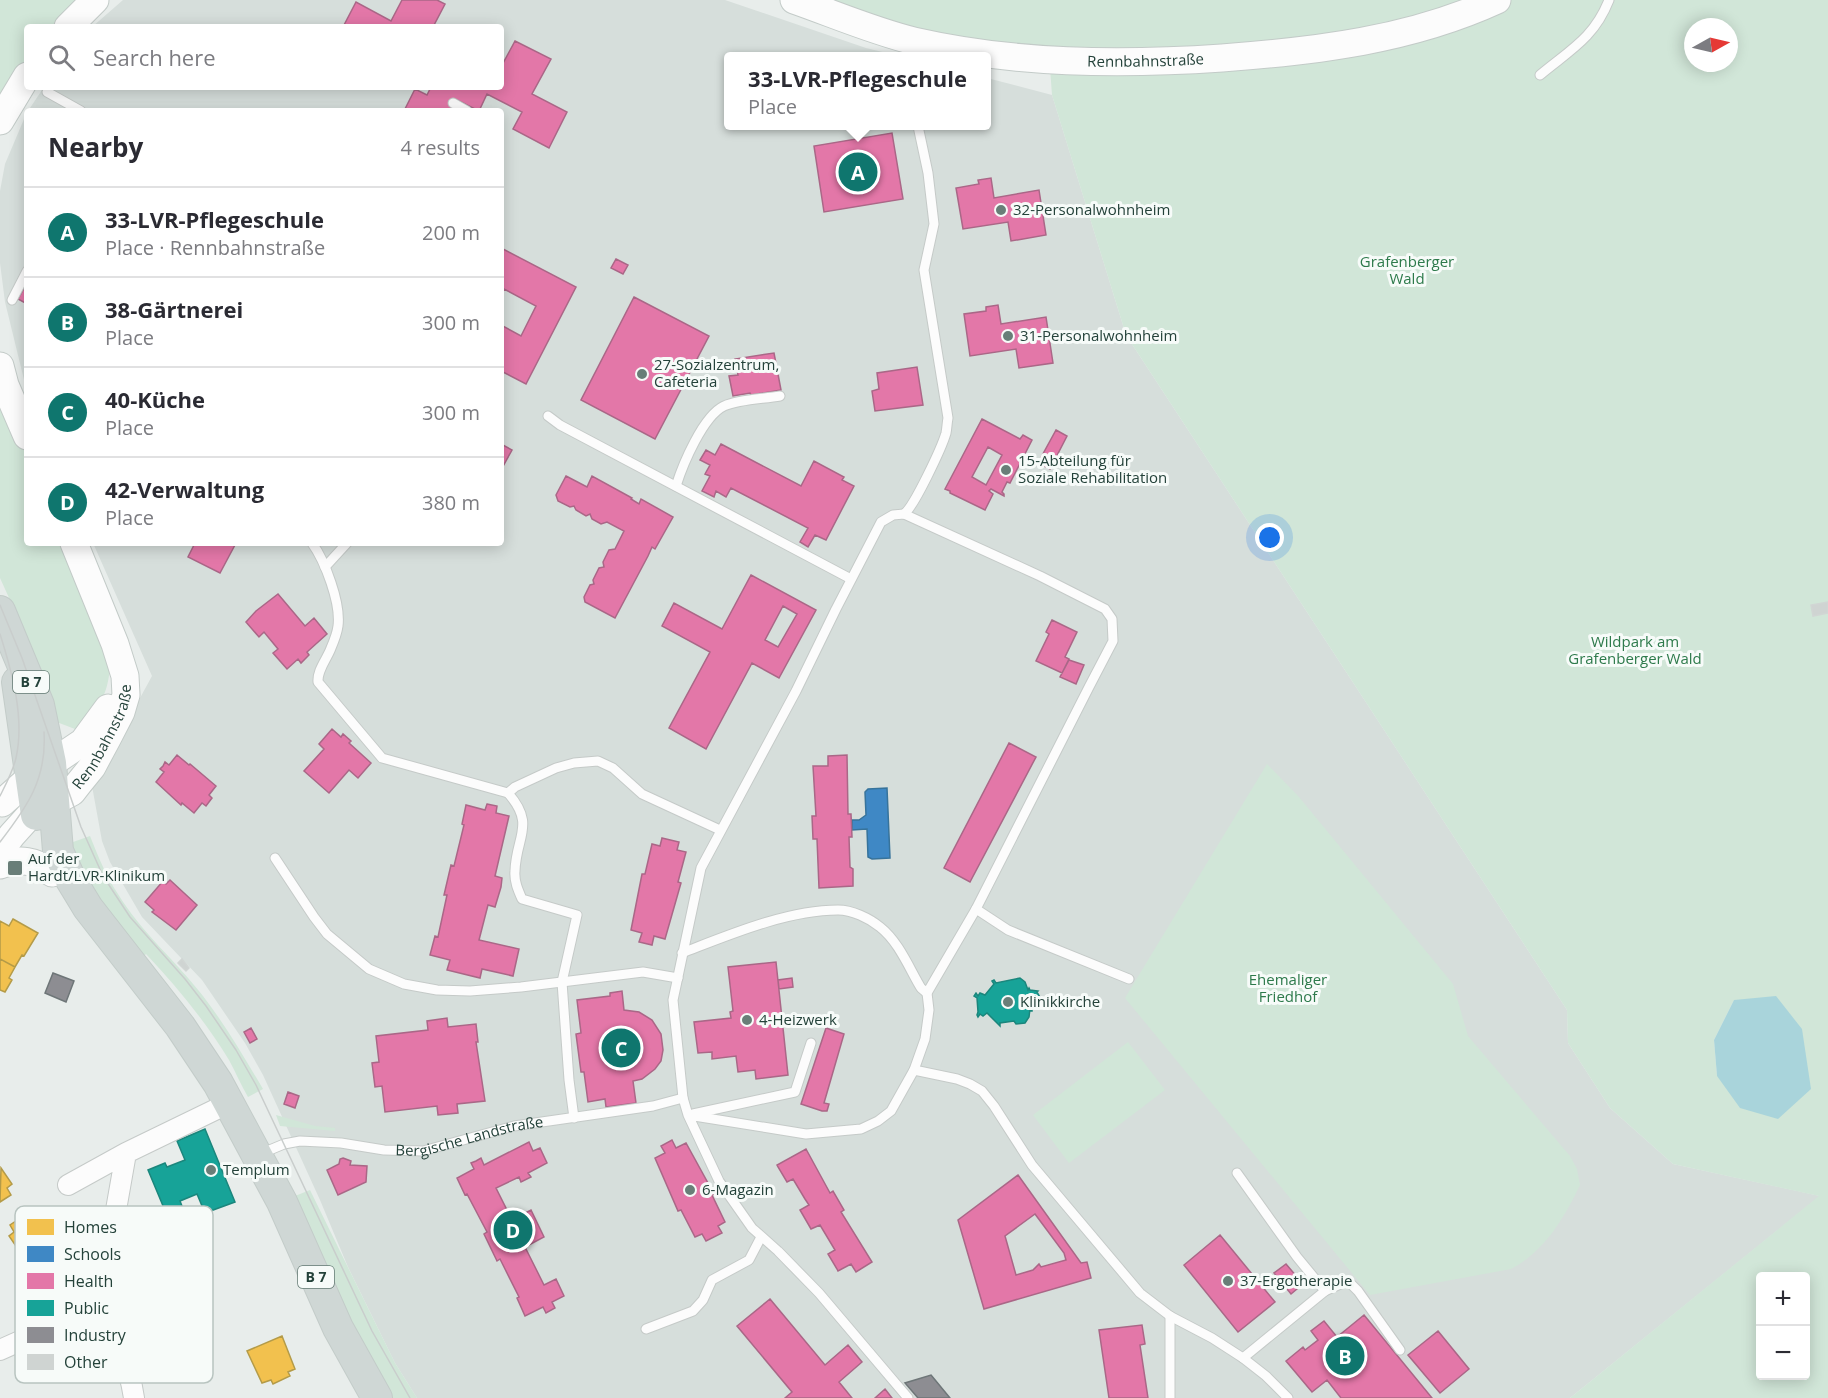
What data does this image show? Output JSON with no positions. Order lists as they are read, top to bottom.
{
  "streets": {
    "main road": ["B 7"],
    "street": ["Rennbahnstraße"],
    "lane": ["Bergische Landstraße"]
  },
  "crossings": [
    ["Rennbahnstraße", "B 7"],
    ["B 7", "Bergische Landstraße"]
  ],
  "parks": ["Grafenberger Wald", "Wildpark am Grafenberger Wald", "Ehemaliger Friedhof"],
  "places": {
    "other": [
      "32-Personalwohnheim",
      "31-Personalwohnheim",
      "27-Sozialzentrum, Cafeteria",
      "15-Abteilung für Soziale Rehabilitation",
      "Klinikkirche",
      "4-Heizwerk",
      "Templum",
      "6-Magazin",
      "37-Ergotherapie"
    ],
    "transit": ["Auf der Hardt/LVR-Klinikum"]
  },
  "legend": [
    "Homes",
    "Schools",
    "Health",
    "Public",
    "Industry",
    "Other"
  ],
  "north": "right",
  "page": {
    "search": "Search here",
    "popup": ["33-LVR-Pflegeschule", "Place"],
    "heading": ["Nearby", "4 results"],
    "pins": [
      "A",
      "C",
      "D",
      "B"
    ],
    "list": [
      {
        "mark": "A",
        "name": "33-LVR-Pflegeschule",
        "note": "Place · Rennbahnstraße",
        "value": "200 m"
      },
      {
        "mark": "B",
        "name": "38-Gärtnerei",
        "note": "Place",
        "value": "300 m"
      },
      {
        "mark": "C",
        "name": "40-Küche",
        "note": "Place",
        "value": "300 m"
      },
      {
        "mark": "D",
        "name": "42-Verwaltung",
        "note": "Place",
        "value": "380 m"
      }
    ],
    "map_buttons": ["+", "−"]
  }
}
